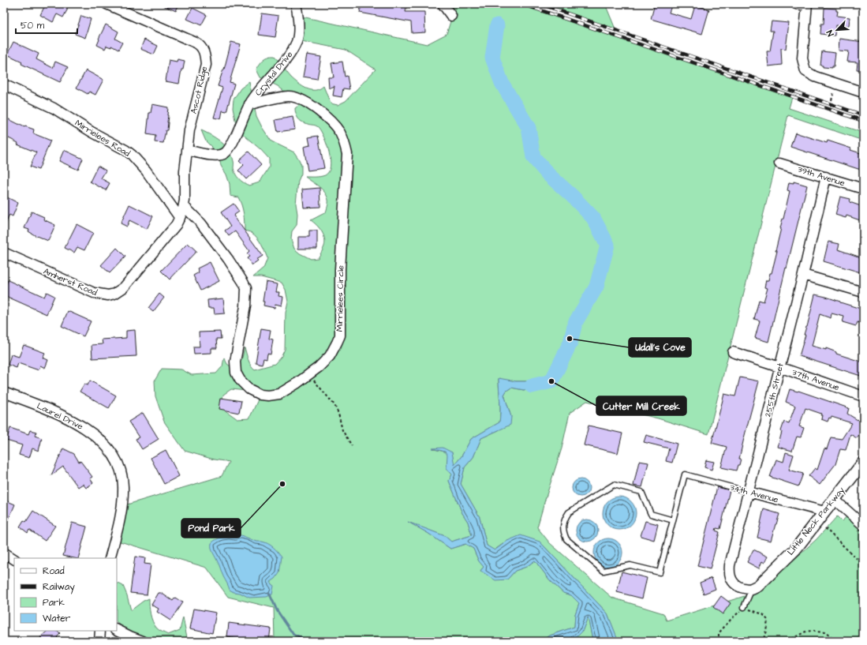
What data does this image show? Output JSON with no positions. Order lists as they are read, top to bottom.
{
  "streets": {
    "street": [
      "Crystal Drive",
      "Ascot Ridge",
      "Mirrielees Road",
      "39th Avenue",
      "Amherst Road",
      "Mirrielees Circle",
      "37th Avenue",
      "255th Street",
      "Laurel Drive",
      "34th Avenue",
      "Little Neck Parkway"
    ]
  },
  "crossings": [
    ["Crystal Drive", "Mirrielees Circle"],
    ["Ascot Ridge", "Mirrielees Road"],
    ["Ascot Ridge", "Amherst Road"],
    ["Ascot Ridge", "Mirrielees Circle"],
    ["Mirrielees Road", "Amherst Road"],
    ["39th Avenue", "255th Street"],
    ["37th Avenue", "255th Street"],
    ["255th Street", "34th Avenue"],
    ["255th Street", "Little Neck Parkway"],
    ["34th Avenue", "Little Neck Parkway"]
  ],
  "places": ["Udall's Cove", "Cutter Mill Creek", "Pond Park"],
  "legend": [
    "Road",
    "Railway",
    "Park",
    "Water"
  ],
  "scale_bar": "50 m",
  "north": "bottom left"
}
